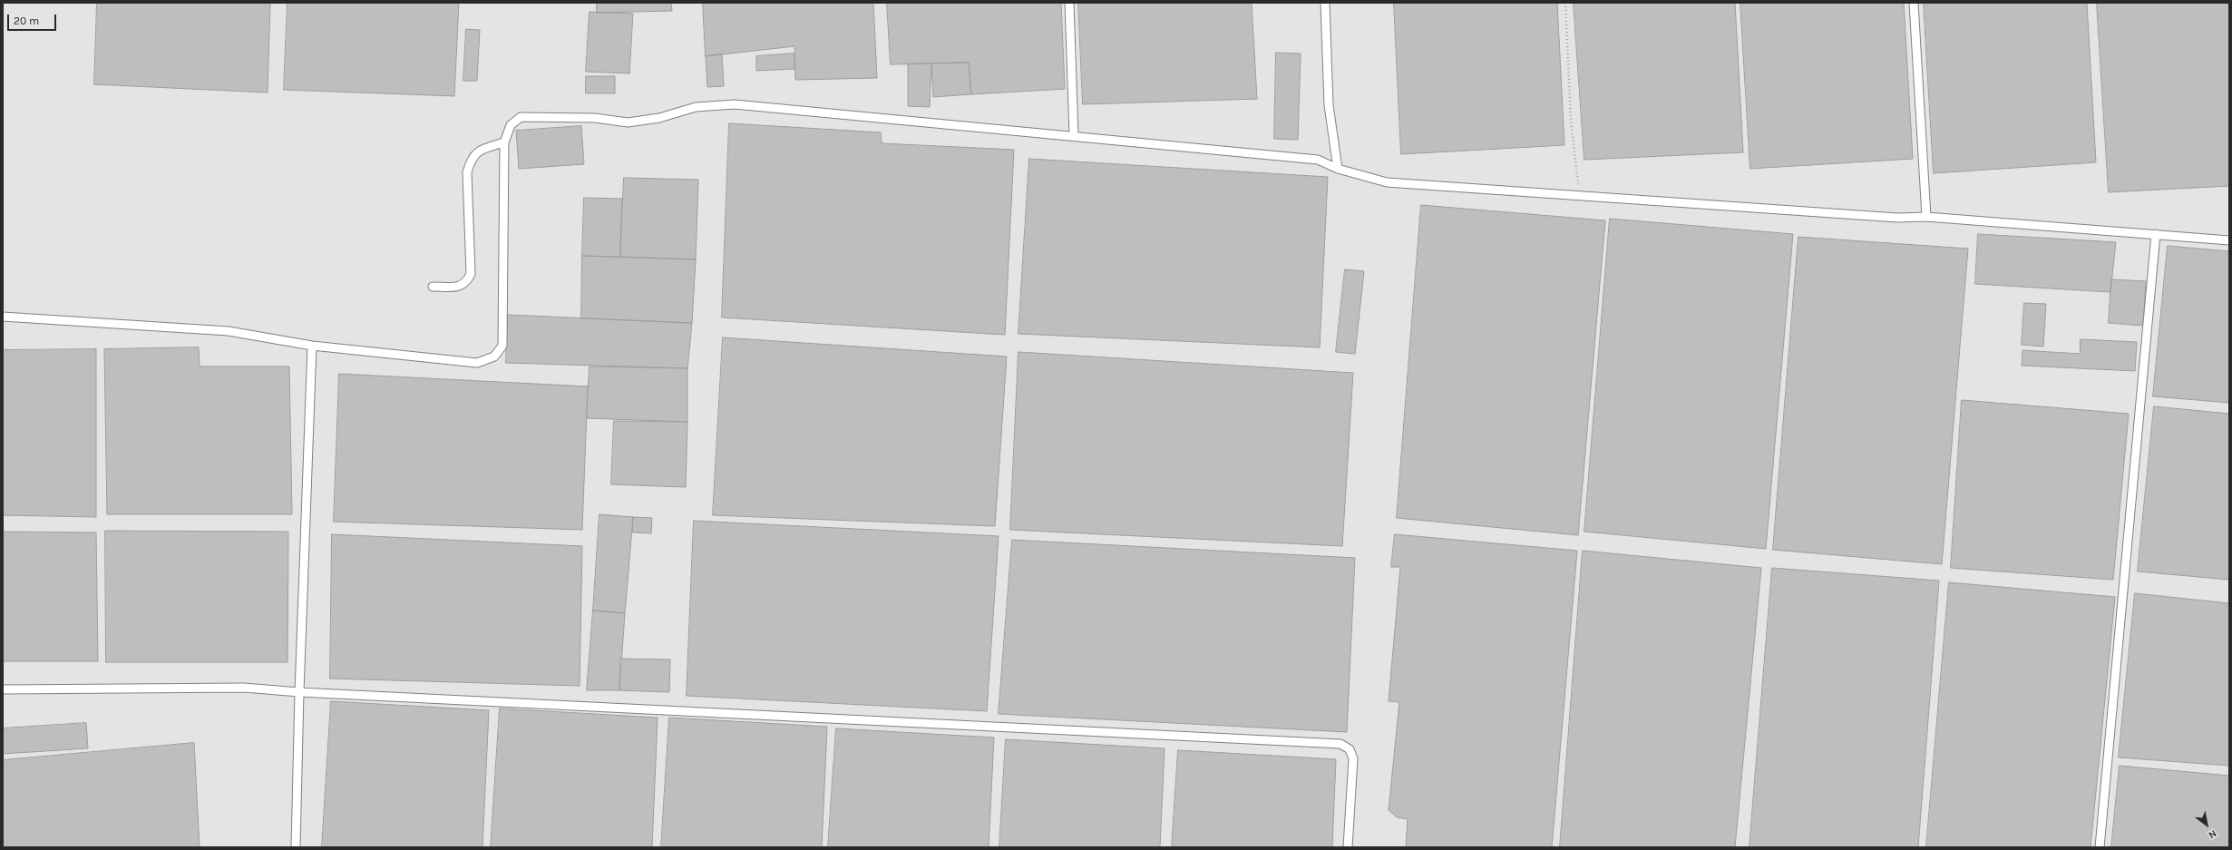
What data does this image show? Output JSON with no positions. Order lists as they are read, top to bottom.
{
  "scale_bar": "20 m",
  "north": "bottom right"
}
